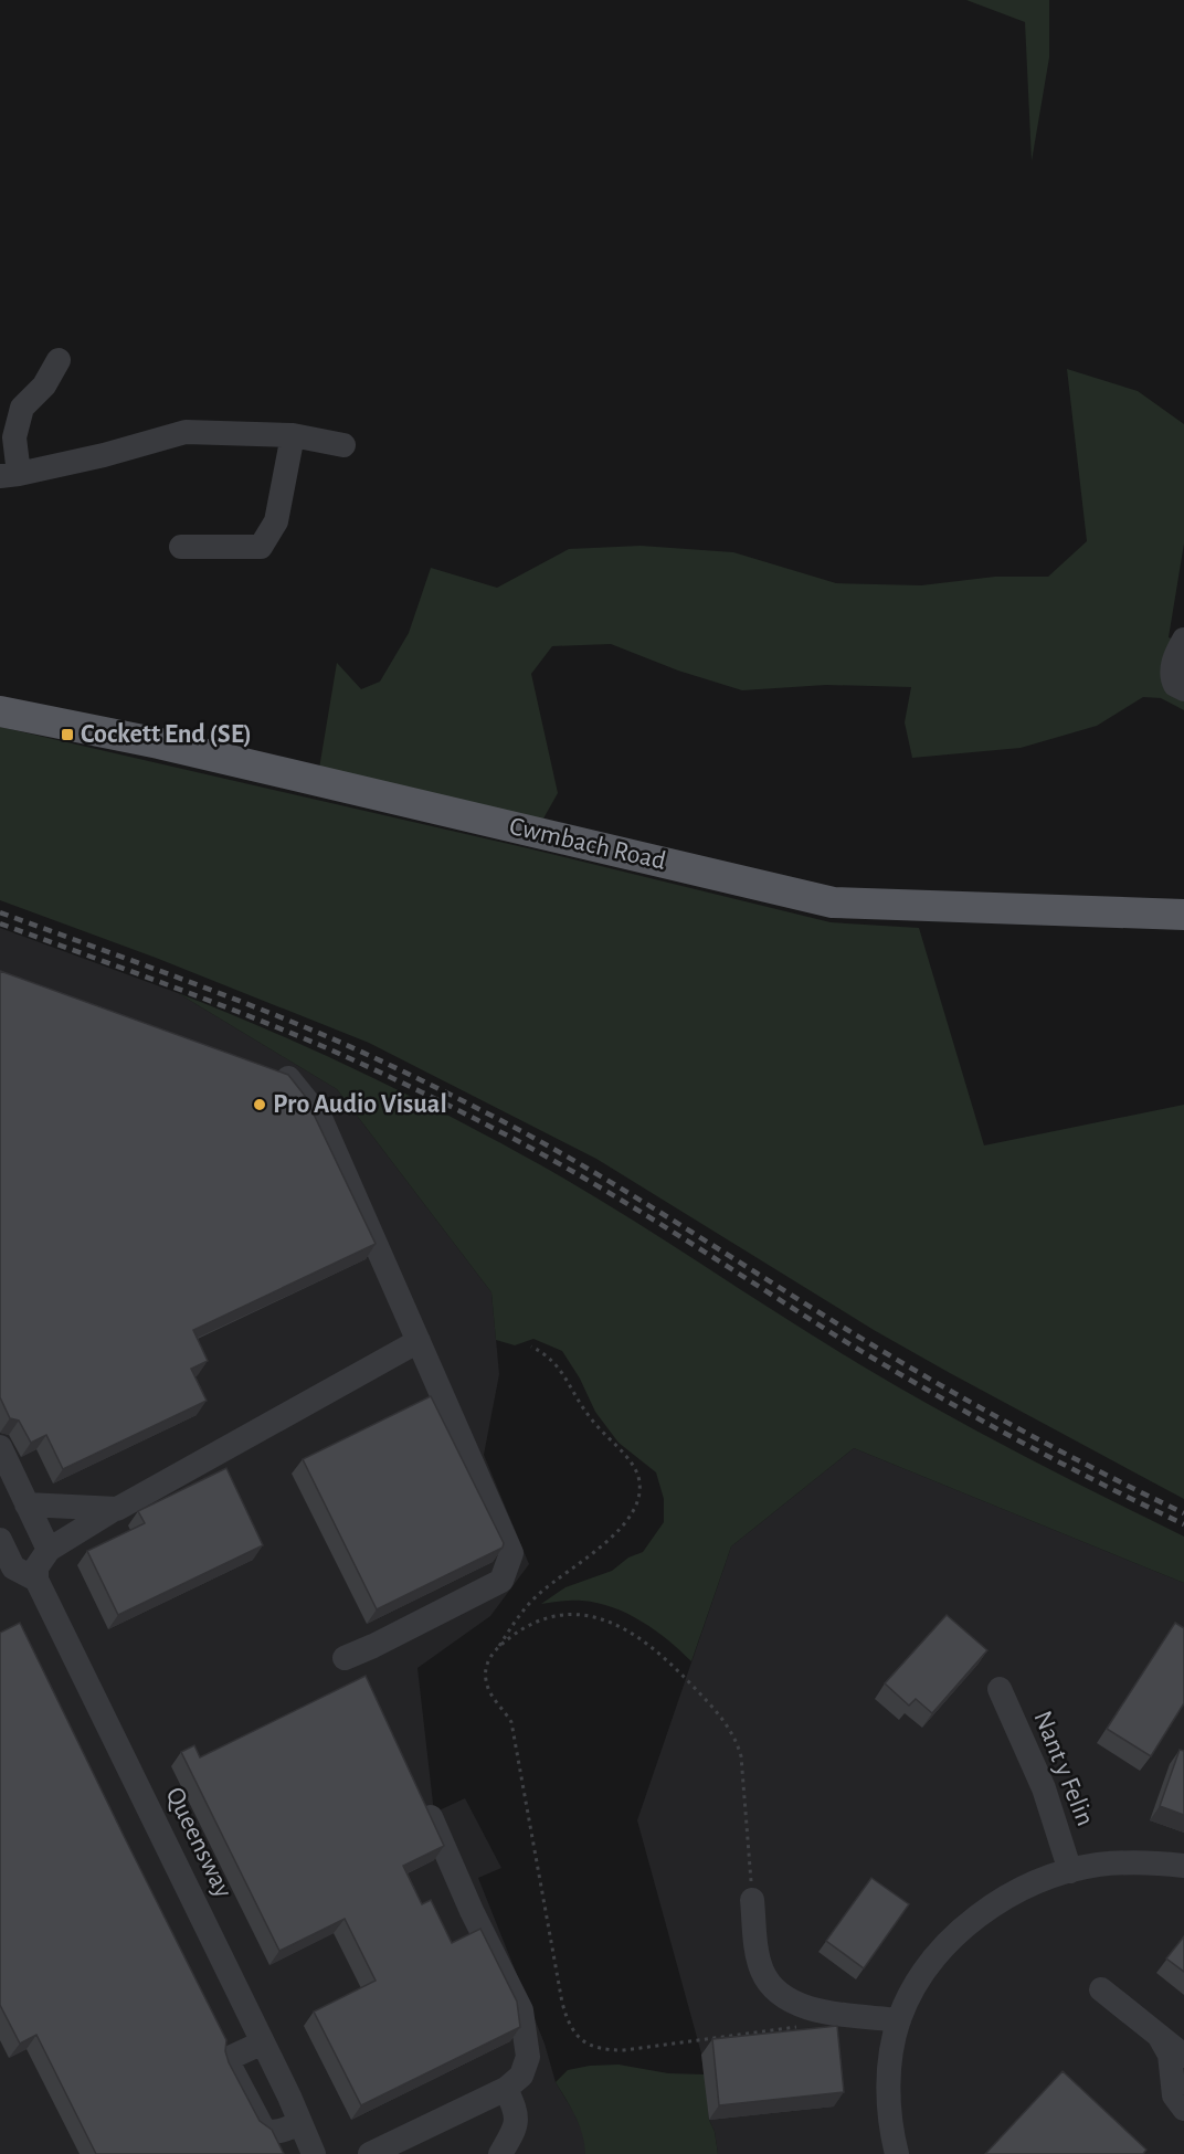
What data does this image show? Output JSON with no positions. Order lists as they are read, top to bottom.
{
  "streets": {
    "main road": ["Cwmbach Road"],
    "street": ["Nant y Felin", "Queensway"]
  },
  "places": {
    "transit": ["Cockett End (SE)"],
    "other": ["Pro Audio Visual"]
  }
}
